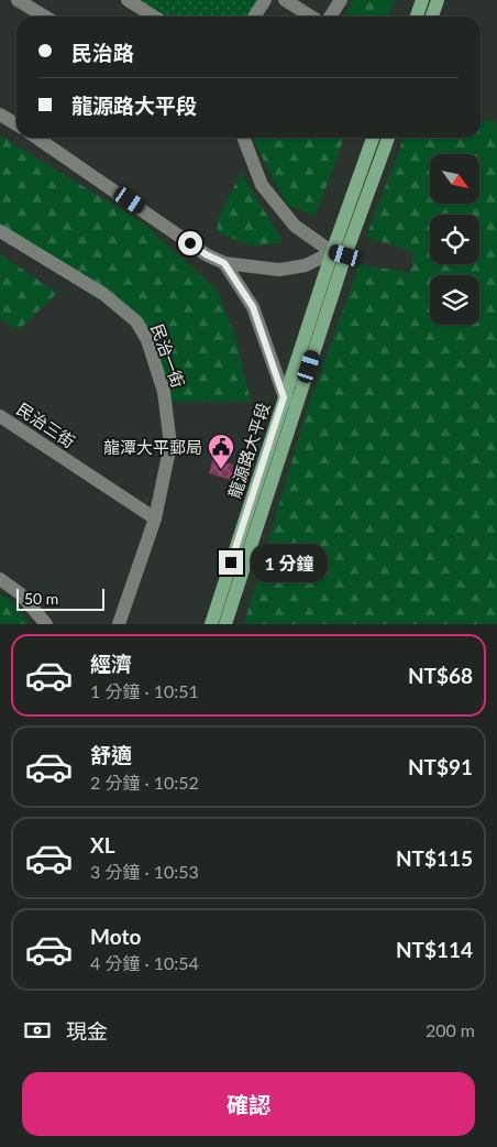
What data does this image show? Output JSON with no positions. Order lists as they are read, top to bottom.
{
  "streets": {
    "main road": ["龍源路大平段"],
    "street": ["民治一街", "民治三街"]
  },
  "crossings": [
    ["民治一街", "民治三街"]
  ],
  "places": {
    "public building": ["龍潭大平郵局"]
  },
  "scale_bar": "50 m",
  "north": "bottom right",
  "page": {
    "banner": ["民治路", "龍源路大平段"],
    "bubble": "1 分鐘",
    "scale": "50 m",
    "list": [
      {
        "name": "經濟",
        "note": "1 分鐘 · 10:51",
        "value": "NT$68"
      },
      {
        "name": "舒適",
        "note": "2 分鐘 · 10:52",
        "value": "NT$91"
      },
      {
        "name": "XL",
        "note": "3 分鐘 · 10:53",
        "value": "NT$115"
      },
      {
        "name": "Moto",
        "note": "4 分鐘 · 10:54",
        "value": "NT$114"
      }
    ],
    "pay": ["現金", "200 m"],
    "buttons": "確認"
  }
}
